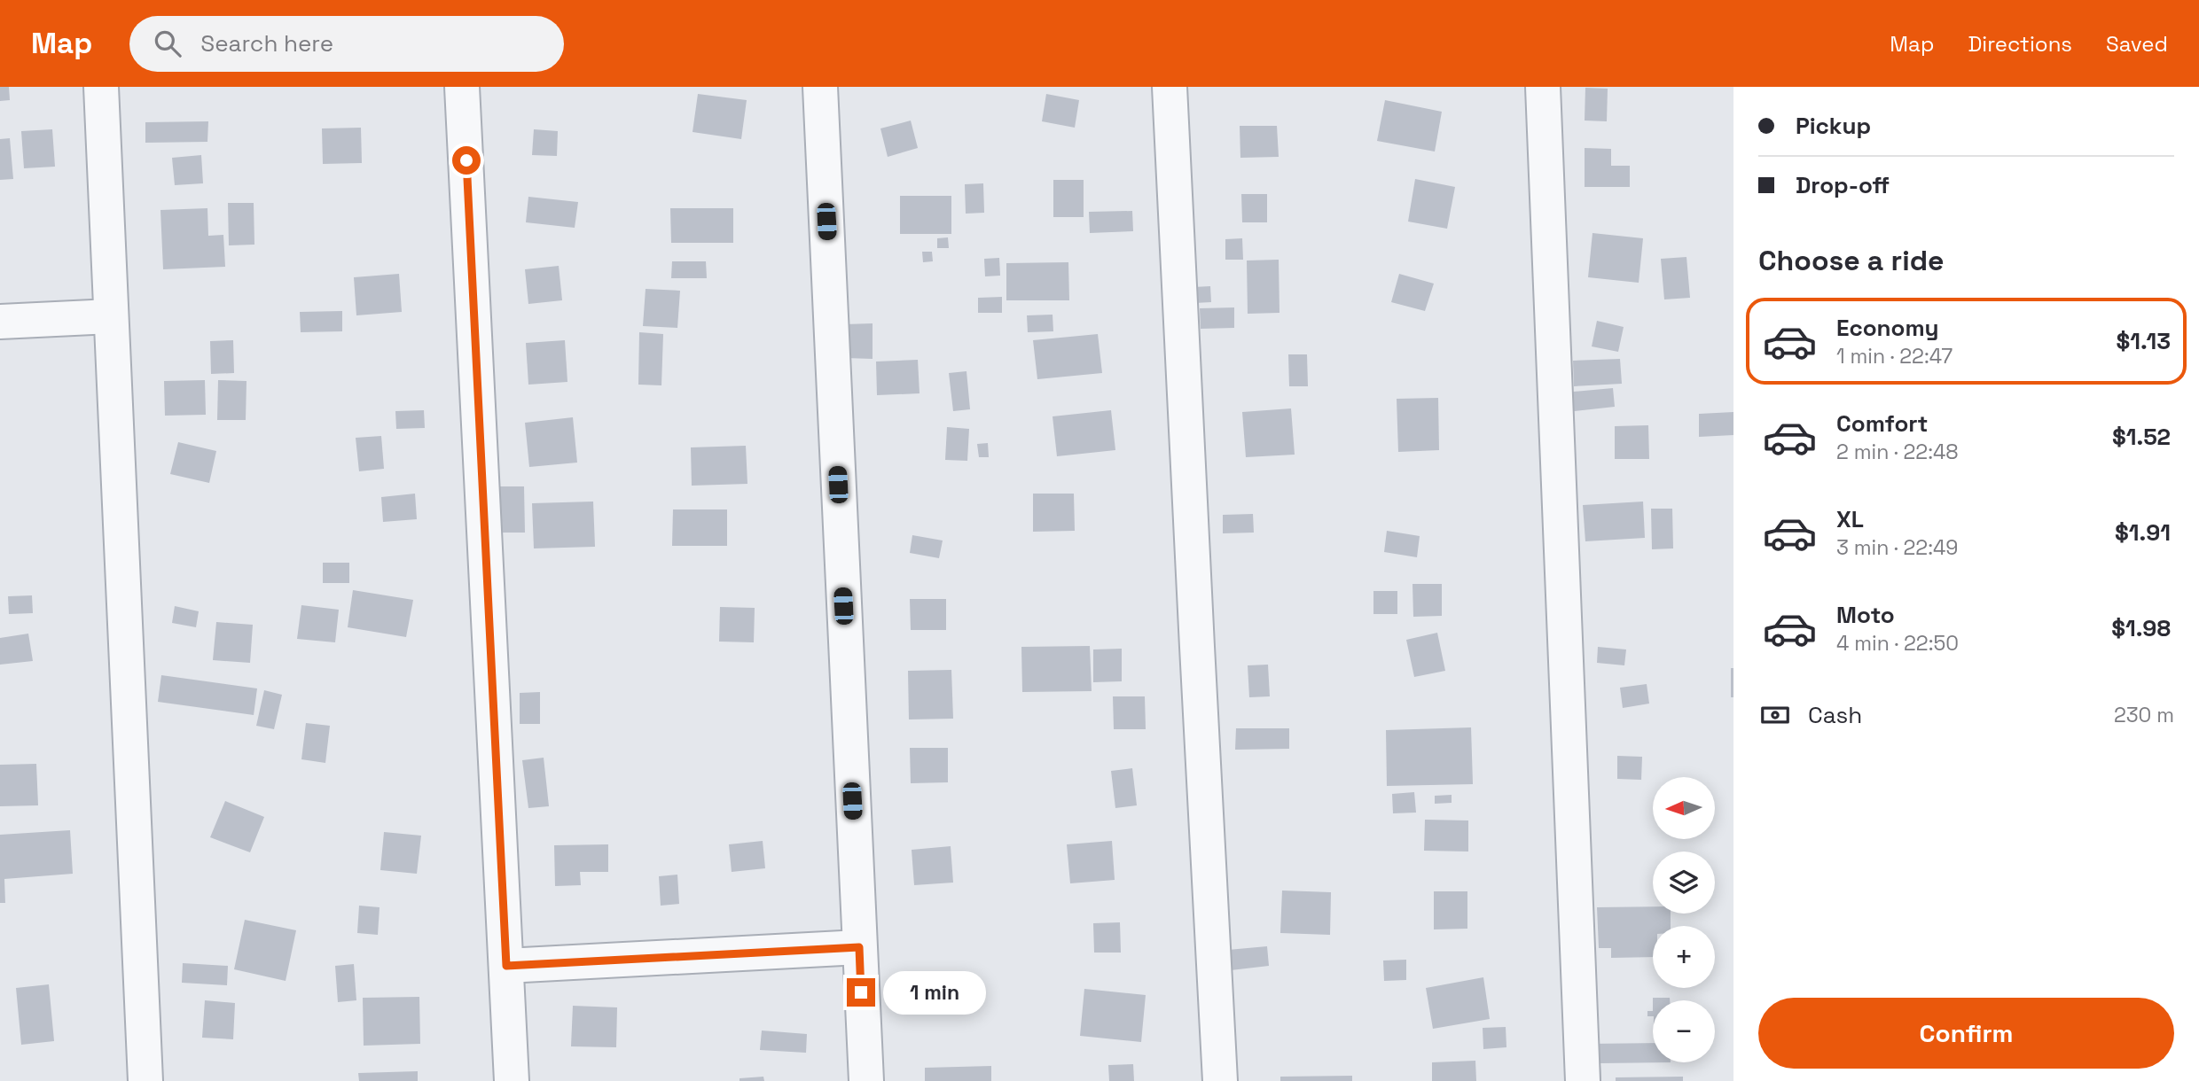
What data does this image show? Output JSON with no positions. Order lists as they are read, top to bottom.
{
  "north": "left",
  "page": {
    "header": "Map",
    "search": "Search here",
    "nav": ["Map", "Directions", "Saved"],
    "banner": ["Pickup", "Drop-off"],
    "heading": "Choose a ride",
    "list": [
      {
        "name": "Economy",
        "note": "1 min · 22:47",
        "value": "$1.13"
      },
      {
        "name": "Comfort",
        "note": "2 min · 22:48",
        "value": "$1.52"
      },
      {
        "name": "XL",
        "note": "3 min · 22:49",
        "value": "$1.91"
      },
      {
        "name": "Moto",
        "note": "4 min · 22:50",
        "value": "$1.98"
      }
    ],
    "pay": ["Cash", "230 m"],
    "map_buttons": ["+", "−"],
    "bubble": "1 min",
    "buttons": "Confirm"
  }
}
